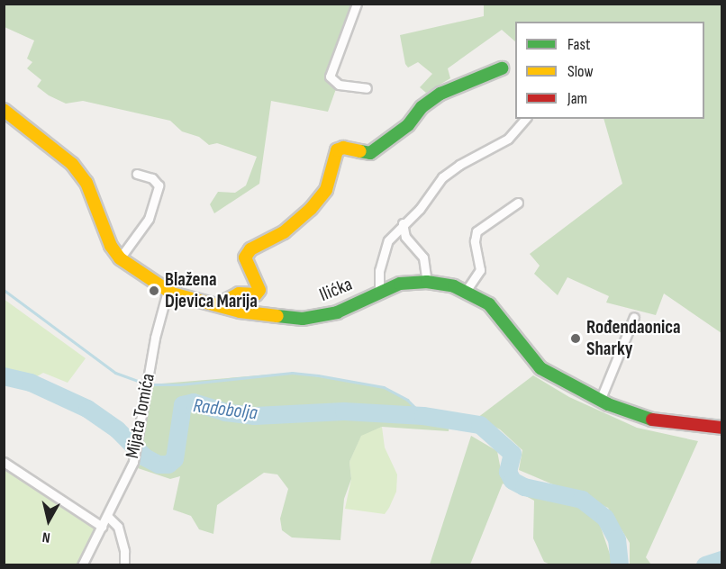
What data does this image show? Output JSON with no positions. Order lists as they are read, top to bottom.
{
  "streets": {
    "street": ["Ilićka", "Mijata Tomića"]
  },
  "crossings": [
    ["Ilićka", "Mijata Tomića"]
  ],
  "water": ["Radobolja"],
  "places": ["Blažena Djevica Marija", "Rođendaonica Sharky"],
  "legend": ["Fast", "Slow", "Jam"],
  "north": "bottom"
}
